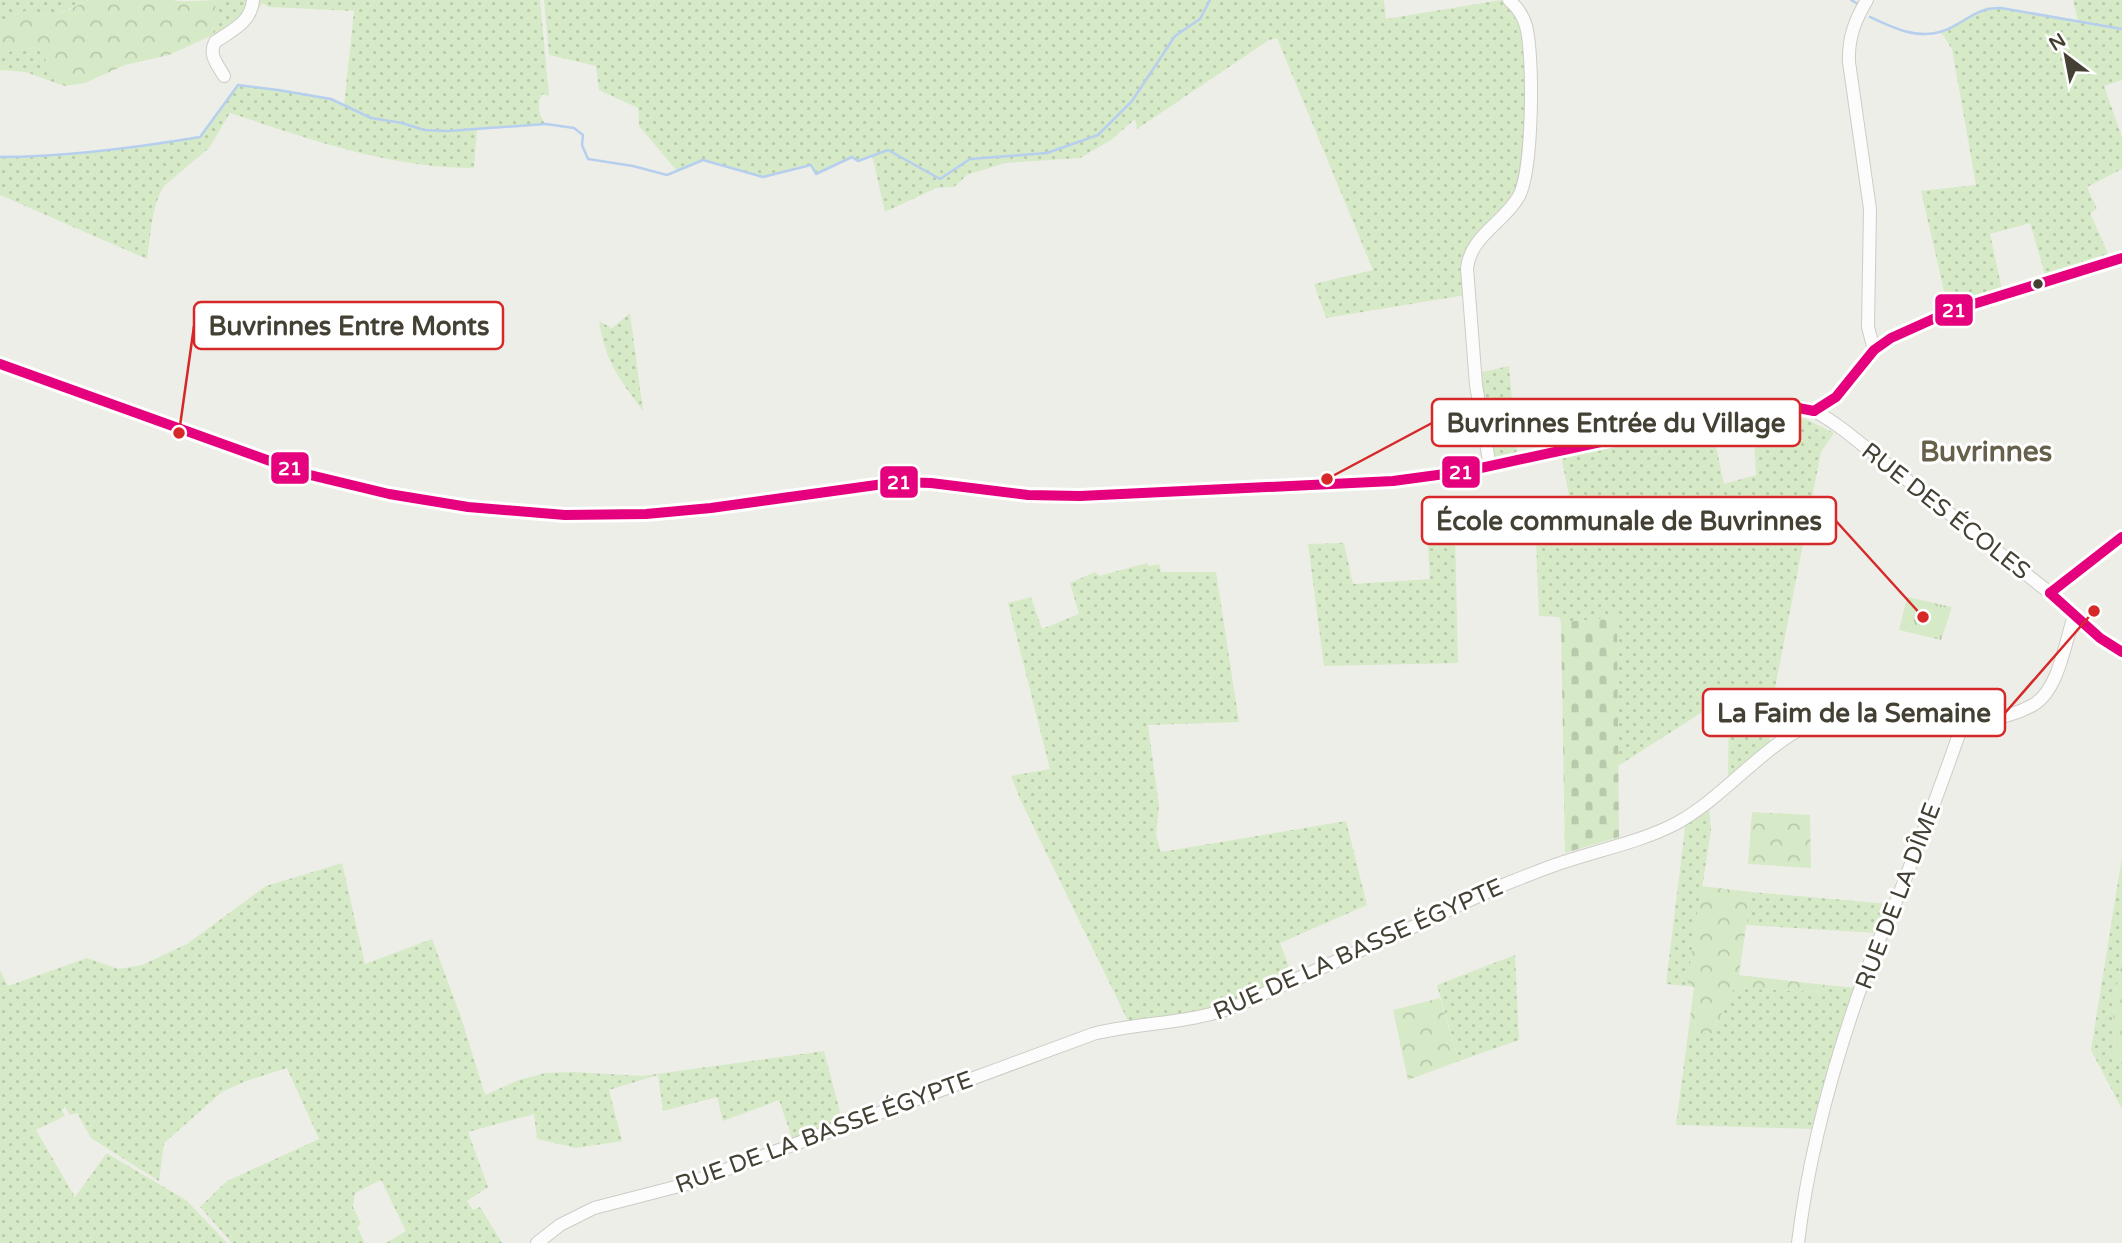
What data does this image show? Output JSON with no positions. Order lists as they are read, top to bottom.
{
  "streets": {
    "street": ["RUE DES ÉCOLES", "RUE DE LA DÎME", "RUE DE LA BASSE ÉGYPTE"]
  },
  "crossings": [
    ["RUE DE LA DÎME", "RUE DE LA BASSE ÉGYPTE"]
  ],
  "districts": ["Buvrinnes"],
  "places": [
    "Buvrinnes Entre Monts",
    "Buvrinnes Entrée du Village",
    "La Faim de la Semaine",
    "École communale de Buvrinnes"
  ],
  "lines": ["transit line 21"],
  "north": "top left"
}
